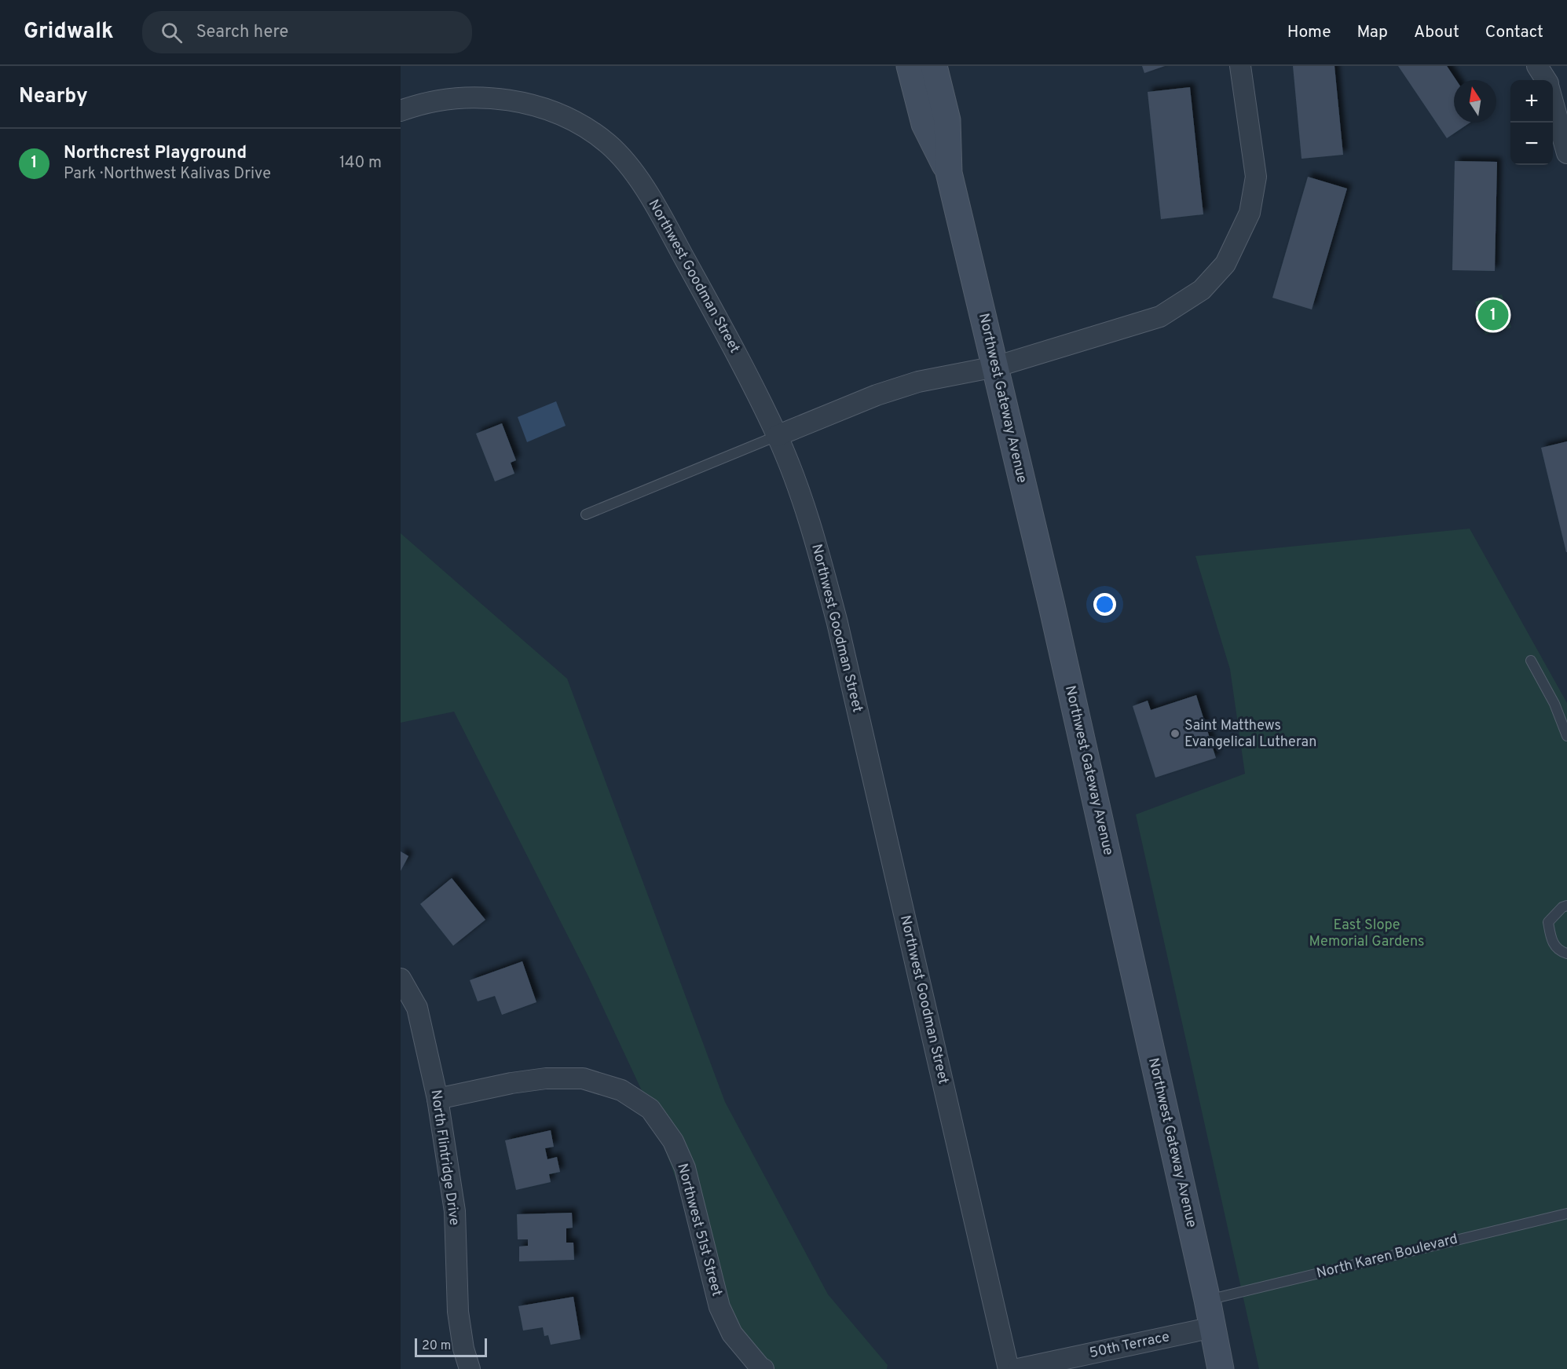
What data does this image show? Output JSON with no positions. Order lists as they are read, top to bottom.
{
  "streets": {
    "main road": ["Northwest Gateway Avenue"],
    "street": [
      "Northwest Goodman Street",
      "North Flintridge Drive",
      "Northwest 51st Street",
      "50th Terrace"
    ],
    "lane": ["North Karen Boulevard"]
  },
  "crossings": [
    ["Northwest Gateway Avenue", "North Karen Boulevard"],
    ["Northwest Gateway Avenue", "50th Terrace"],
    ["North Flintridge Drive", "Northwest 51st Street"]
  ],
  "parks": ["East Slope Memorial Gardens"],
  "places": ["Saint Matthews Evangelical Lutheran"],
  "scale_bar": "20 m",
  "north": "top",
  "page": {
    "header": "Gridwalk",
    "search": "Search here",
    "nav": [
      "Home",
      "Map",
      "About",
      "Contact"
    ],
    "heading": "Nearby",
    "map_buttons": ["+", "−"],
    "list": [
      {
        "mark": "1",
        "name": "Northcrest Playground",
        "note": "Park · Northwest Kalivas Drive",
        "value": "140 m"
      }
    ],
    "pins": "1",
    "scale": "20 m"
  }
}
